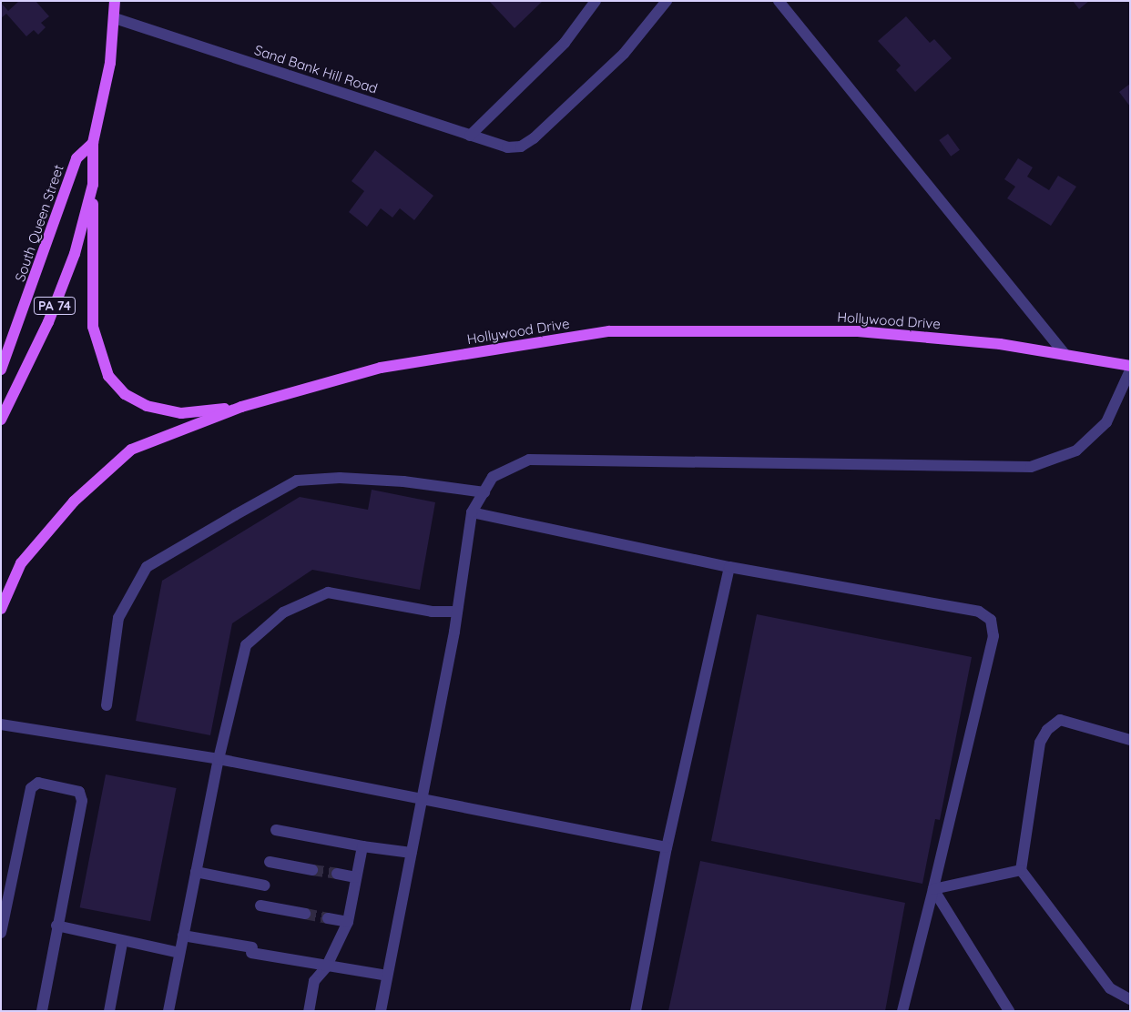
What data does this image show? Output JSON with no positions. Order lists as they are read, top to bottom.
{
  "streets": {
    "main road": ["South Queen Street", "PA 74", "Hollywood Drive"],
    "street": ["Sand Bank Hill Road"]
  },
  "crossings": [
    ["Sand Bank Hill Road", "PA 74"],
    ["South Queen Street", "PA 74"]
  ]
}
